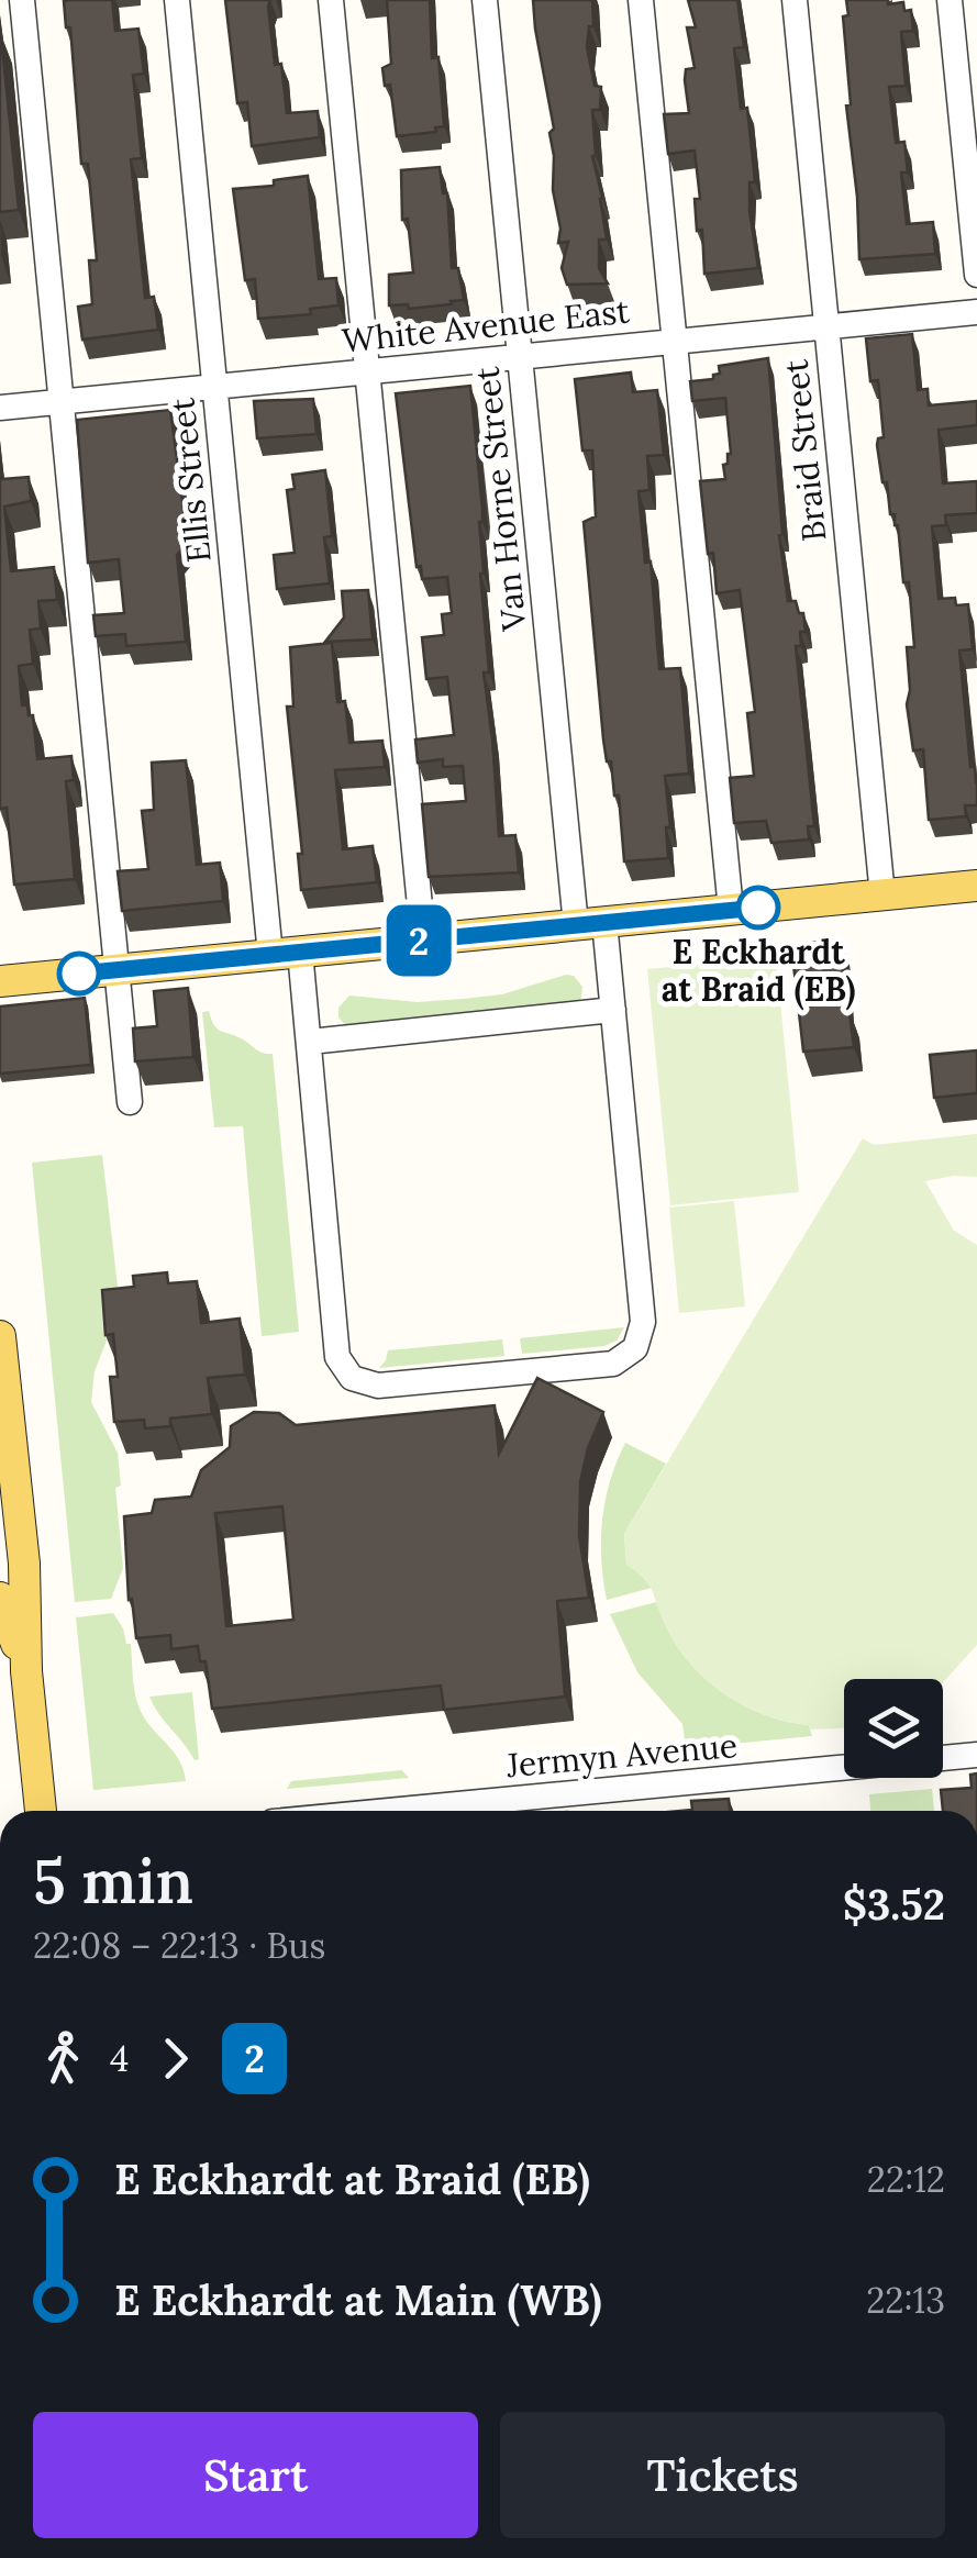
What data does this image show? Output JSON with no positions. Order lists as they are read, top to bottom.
{
  "streets": {
    "street": [
      "White Avenue East",
      "Braid Street",
      "Ellis Street",
      "Van Horne Street",
      "Jermyn Avenue"
    ]
  },
  "crossings": [
    ["White Avenue East", "Braid Street"],
    ["White Avenue East", "Ellis Street"],
    ["White Avenue East", "Van Horne Street"],
    ["Ellis Street", "Van Horne Street"]
  ],
  "places": ["E Eckhardt at Braid (EB)"],
  "lines": ["bus line 2"],
  "page": {
    "on_map": "2",
    "heading": ["5 min", "22:08 – 22:13 · Bus", "$3.52"],
    "legs": ["4", "2"],
    "list": [
      {
        "name": "E Eckhardt at Braid (EB)",
        "value": "22:12"
      },
      {
        "name": "E Eckhardt at Main (WB)",
        "value": "22:13"
      }
    ],
    "buttons": ["Start", "Tickets"]
  }
}
